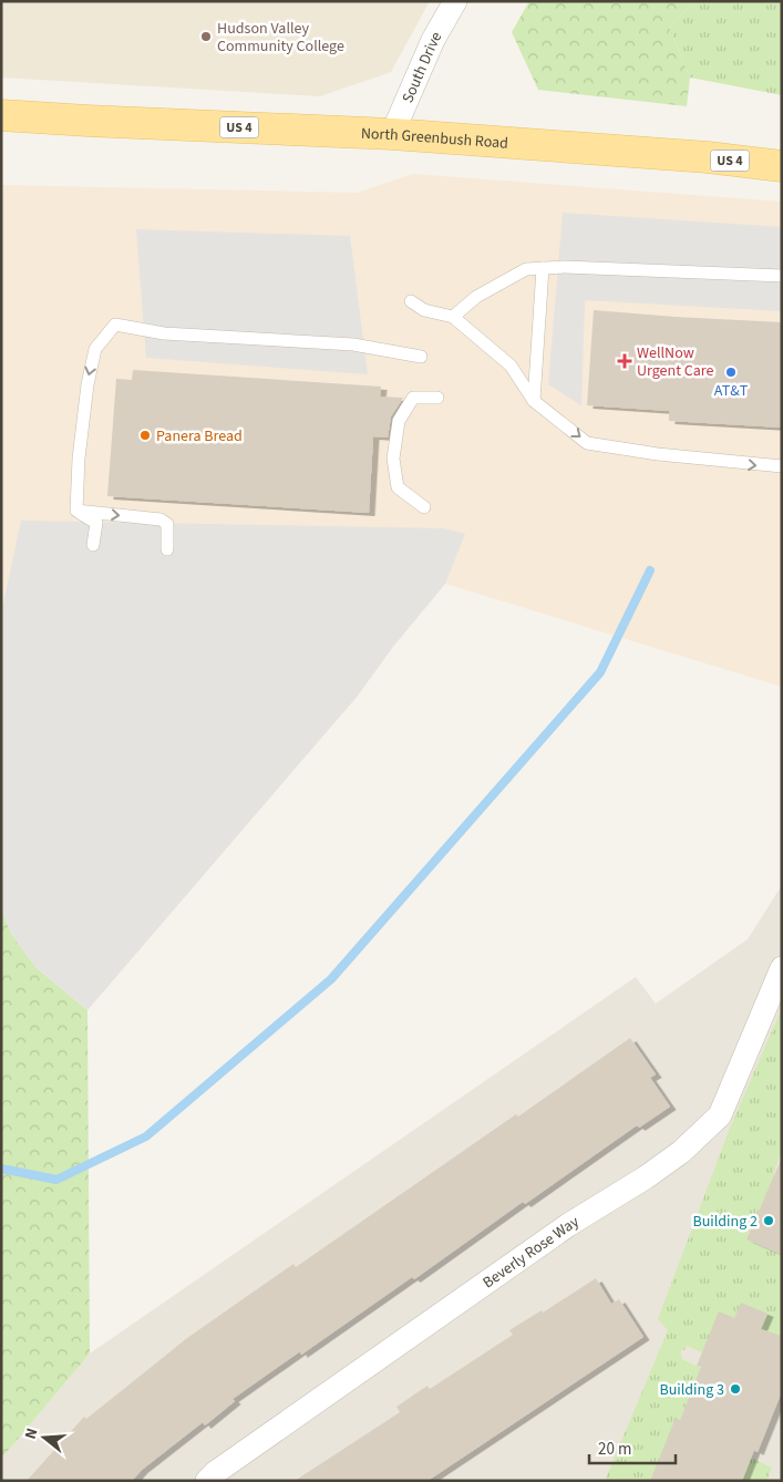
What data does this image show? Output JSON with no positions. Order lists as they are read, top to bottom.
{
  "streets": {
    "main road": ["US 4", "North Greenbush Road"],
    "street": ["South Drive", "Beverly Rose Way"]
  },
  "crossings": [
    ["South Drive", "North Greenbush Road"]
  ],
  "places": {
    "other": [
      "Hudson Valley Community College",
      "AT&T",
      "Panera Bread",
      "Building 2",
      "Building 3"
    ],
    "health": ["WellNow Urgent Care"]
  },
  "scale_bar": "20 m",
  "north": "left"
}
